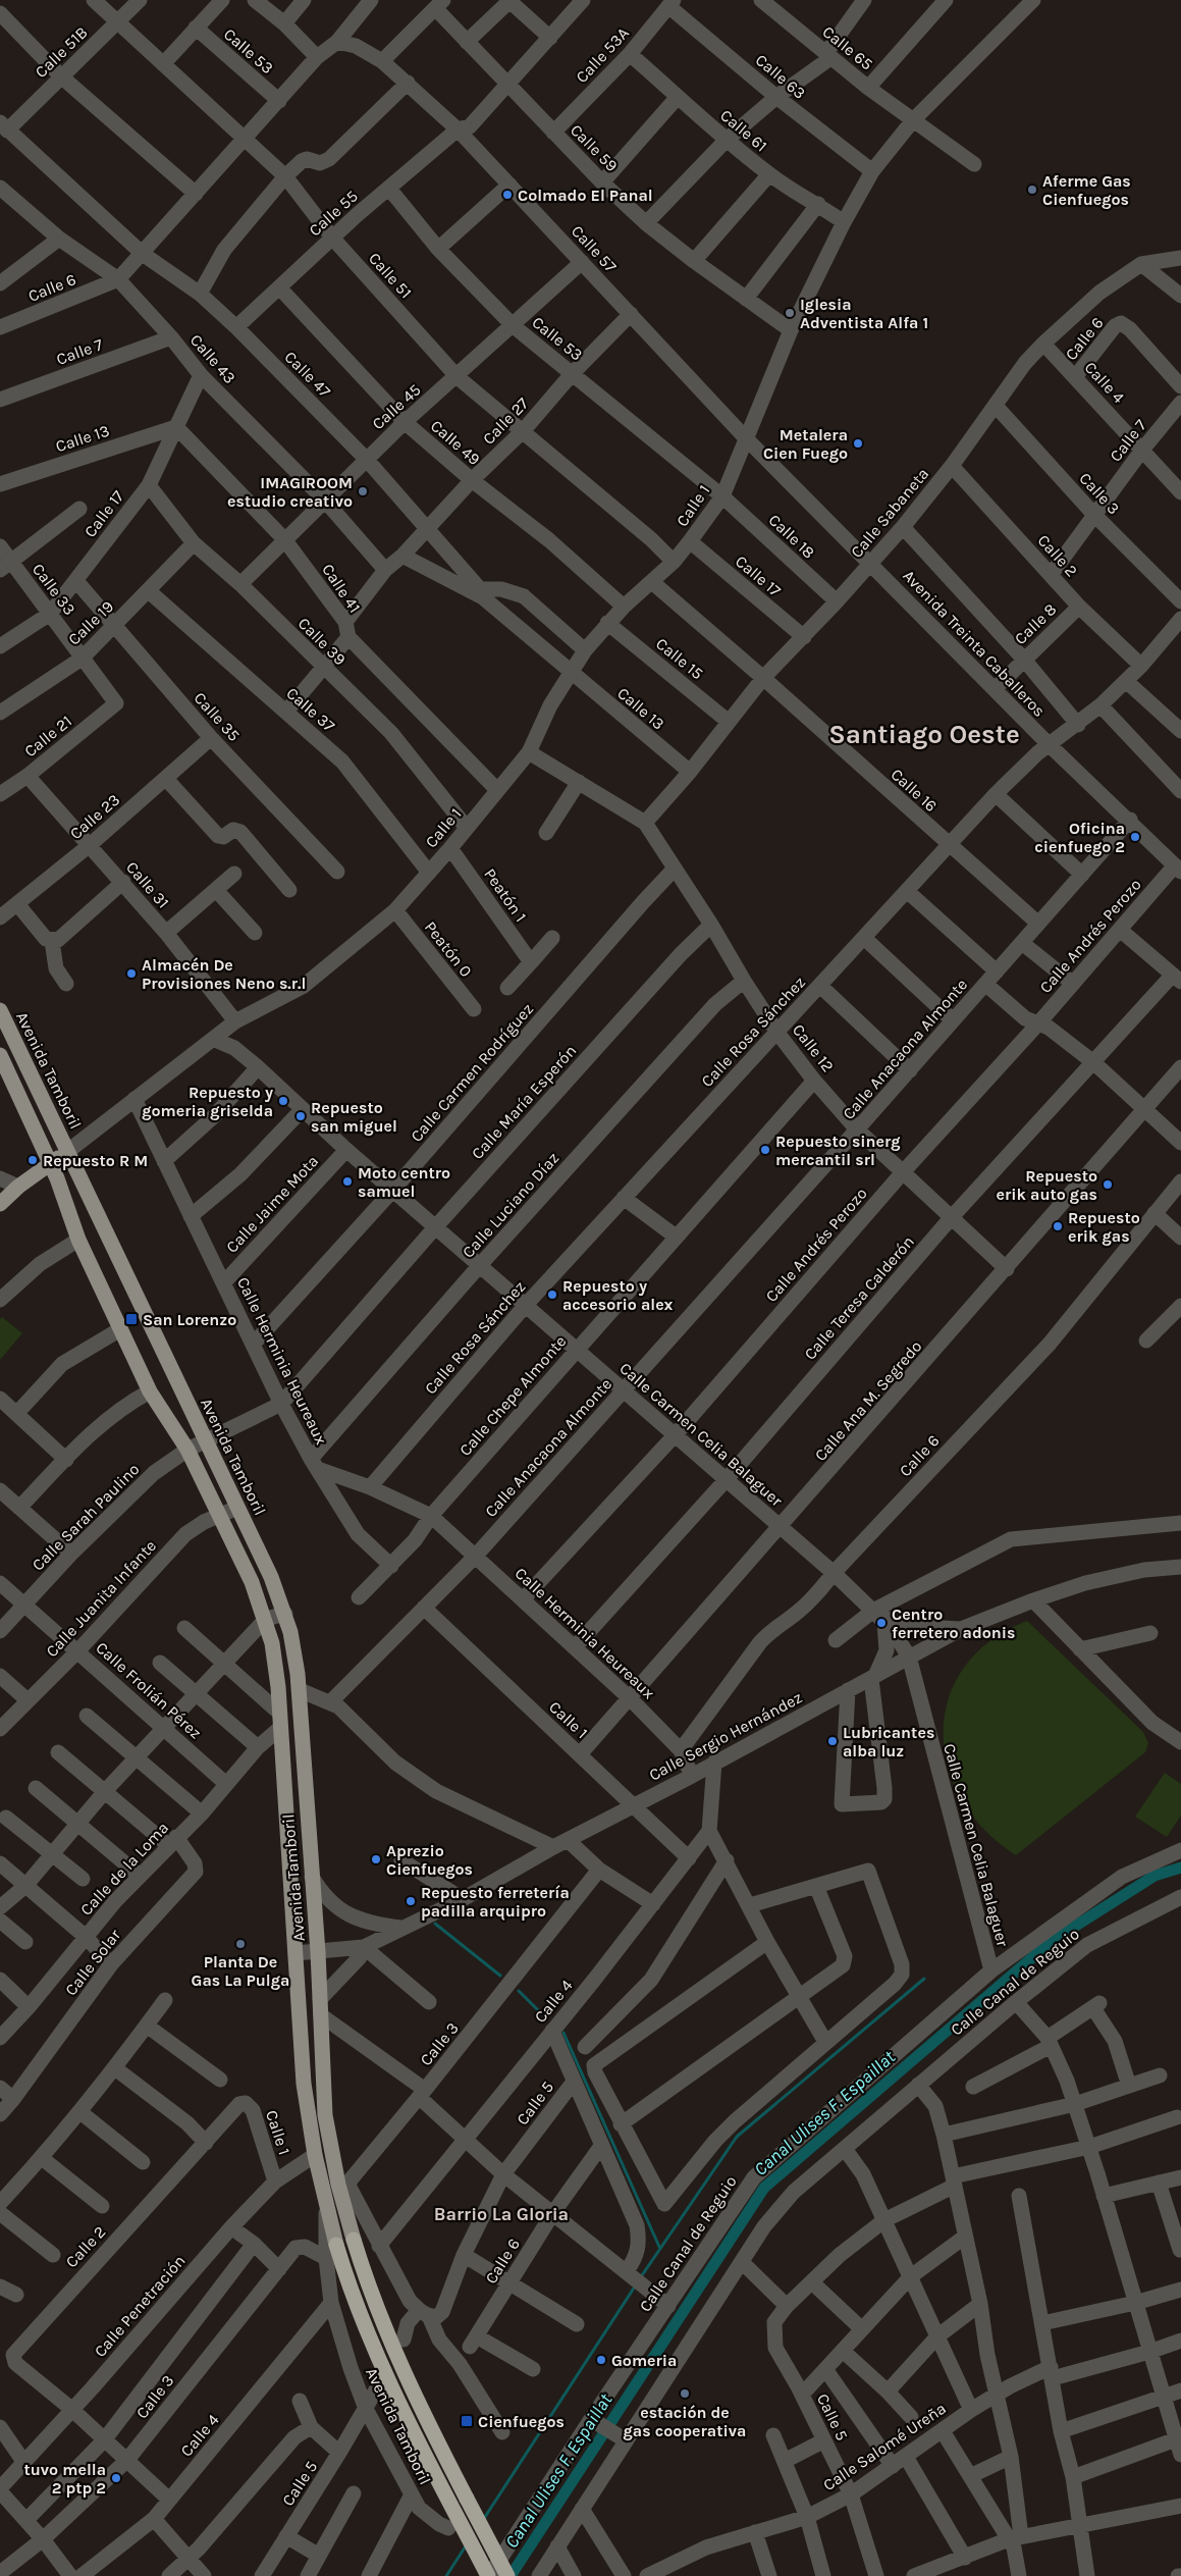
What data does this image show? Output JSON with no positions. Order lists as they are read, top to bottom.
{
  "streets": {
    "main road": ["Avenida Tamboril"],
    "street": [
      "Calle 65",
      "Calle 53",
      "Calle 51B",
      "Calle 53A",
      "Calle 63",
      "Calle 61",
      "Calle 59",
      "Calle 55",
      "Calle 57",
      "Calle 51",
      "Calle 6",
      "Calle 7",
      "Calle 43",
      "Calle 47",
      "Calle 4",
      "Calle 45",
      "Calle 27",
      "Calle 13",
      "Calle 49",
      "Calle 3",
      "Calle 1",
      "Calle Sabaneta",
      "Calle 17",
      "Calle 18",
      "Calle 2",
      "Calle 41",
      "Calle 33",
      "Calle 19",
      "Calle 8",
      "Calle 39",
      "Avenida Treinta Caballeros",
      "Calle 15",
      "Calle 37",
      "Calle 35",
      "Calle 21",
      "Calle 16",
      "Calle 23",
      "Calle 31",
      "Peatón 1",
      "Calle Andrés Perozo",
      "Peatón 0",
      "Calle Rosa Sánchez",
      "Calle 12",
      "Calle Anacaona Almonte",
      "Calle Carmen Rodríguez",
      "Calle María Esperón",
      "Calle Jaime Mota",
      "Calle Luciano Díaz",
      "Calle Teresa Calderón",
      "Calle Herminia Heureaux",
      "Calle Chepe Almonte",
      "Calle Ana M. Segredo",
      "Calle Carmen Celia Balaguer",
      "Calle Sarah Paulino",
      "Calle Juanita Infante",
      "Calle Frolián Pérez",
      "Calle Sergio Hernández",
      "Calle de la Loma",
      "Calle Solar",
      "Calle Canal de Reguio",
      "Calle 5",
      "Calle Penetración",
      "Calle Salomé Ureña"
    ]
  },
  "crossings": [
    ["Calle 65", "Calle 1"],
    ["Calle 53", "Calle 55"],
    ["Calle 53", "Calle 45"],
    ["Calle 53", "Calle 27"],
    ["Calle 53", "Calle 1"],
    ["Calle 53", "Calle 18"],
    ["Calle 51B", "Calle 51"],
    ["Calle 51B", "Calle 47"],
    ["Calle 53A", "Calle 63"],
    ["Calle 53A", "Calle 61"],
    ["Calle 53A", "Calle 59"],
    ["Calle 63", "Calle 1"],
    ["Calle 61", "Calle 1"],
    ["Calle 59", "Calle 55"],
    ["Calle 59", "Calle 1"],
    ["Calle 55", "Calle 57"],
    ["Calle 55", "Calle 51"],
    ["Calle 55", "Calle 47"],
    ["Calle 55", "Calle 49"],
    ["Calle 57", "Calle 45"],
    ["Calle 57", "Calle 27"],
    ["Calle 57", "Calle 1"],
    ["Calle 57", "Avenida Treinta Caballeros"],
    ["Calle 51", "Calle 45"],
    ["Calle 51", "Calle 27"],
    ["Calle 51", "Calle 1"],
    ["Calle 6", "Calle 43"],
    ["Calle 6", "Calle 4"],
    ["Calle 6", "Calle Herminia Heureaux"],
    ["Calle 6", "Calle Carmen Celia Balaguer"],
    ["Calle 7", "Calle 43"],
    ["Calle 7", "Calle 4"],
    ["Calle 7", "Calle 3"],
    ["Calle 7", "Calle 2"],
    ["Calle 43", "Calle 45"],
    ["Calle 43", "Calle 27"],
    ["Calle 43", "Calle 17"],
    ["Calle 47", "Calle 45"],
    ["Calle 47", "Calle 27"],
    ["Calle 47", "Calle 13"],
    ["Calle 47", "Calle 1"],
    ["Calle 4", "Calle 1"],
    ["Calle 4", "Calle Sabaneta"],
    ["Calle 4", "Avenida Tamboril"],
    ["Calle 45", "Calle 49"],
    ["Calle 45", "Calle 41"],
    ["Calle 45", "Calle 39"],
    ["Calle 27", "Calle 49"],
    ["Calle 27", "Calle 41"],
    ["Calle 27", "Calle 39"],
    ["Calle 27", "Calle 37"],
    ["Calle 13", "Calle 1"],
    ["Calle 13", "Calle Sabaneta"],
    ["Calle 13", "Calle 17"],
    ["Calle 13", "Calle 41"],
    ["Calle 49", "Calle 1"],
    ["Calle 3", "Calle Sabaneta"],
    ["Calle 3", "Avenida Tamboril"],
    ["Calle 1", "Calle 17"],
    ["Calle 1", "Calle 18"],
    ["Calle 1", "Calle 2"],
    ["Calle 1", "Calle 41"],
    ["Calle 1", "Calle 39"],
    ["Calle 1", "Avenida Treinta Caballeros"],
    ["Calle 1", "Calle 15"],
    ["Calle 1", "Calle 37"],
    ["Calle 1", "Calle 16"],
    ["Calle 1", "Calle 31"],
    ["Calle 1", "Peatón 1"],
    ["Calle 1", "Peatón 0"],
    ["Calle 1", "Calle 12"],
    ["Calle 1", "Calle Anacaona Almonte"],
    ["Calle 1", "Avenida Tamboril"],
    ["Calle 1", "Calle Herminia Heureaux"],
    ["Calle 1", "Calle Ana M. Segredo"],
    ["Calle 1", "Calle Carmen Celia Balaguer"],
    ["Calle 1", "Calle Sergio Hernández"],
    ["Calle 1", "Calle Penetración"],
    ["Calle Sabaneta", "Calle 17"],
    ["Calle Sabaneta", "Calle 18"],
    ["Calle Sabaneta", "Calle 2"],
    ["Calle Sabaneta", "Avenida Treinta Caballeros"],
    ["Calle Sabaneta", "Calle 15"],
    ["Calle Sabaneta", "Calle 16"],
    ["Calle Sabaneta", "Calle 12"],
    ["Calle 17", "Calle 41"],
    ["Calle 17", "Calle 33"],
    ["Calle 17", "Calle 39"],
    ["Calle 17", "Calle 35"],
    ["Calle 2", "Calle 8"],
    ["Calle 2", "Calle Rosa Sánchez"],
    ["Calle 2", "Calle Penetración"],
    ["Calle 33", "Calle 19"],
    ["Calle 33", "Calle 21"],
    ["Calle 19", "Calle 39"],
    ["Calle 19", "Calle 37"],
    ["Calle 19", "Calle 35"],
    ["Calle 8", "Avenida Treinta Caballeros"],
    ["Avenida Treinta Caballeros", "Calle Andrés Perozo"],
    ["Avenida Treinta Caballeros", "Calle Rosa Sánchez"],
    ["Avenida Treinta Caballeros", "Calle Anacaona Almonte"],
    ["Calle 35", "Calle 23"],
    ["Calle 21", "Calle 31"],
    ["Calle 16", "Calle Rosa Sánchez"],
    ["Calle 16", "Calle Anacaona Almonte"],
    ["Calle 23", "Calle 31"],
    ["Calle Andrés Perozo", "Calle 12"],
    ["Calle Andrés Perozo", "Calle Herminia Heureaux"],
    ["Calle Andrés Perozo", "Calle Carmen Celia Balaguer"],
    ["Calle Rosa Sánchez", "Calle 12"],
    ["Calle Rosa Sánchez", "Calle Herminia Heureaux"],
    ["Calle Rosa Sánchez", "Calle Carmen Celia Balaguer"],
    ["Calle 12", "Calle Anacaona Almonte"],
    ["Calle 12", "Calle Carmen Rodríguez"],
    ["Calle 12", "Calle María Esperón"],
    ["Calle 12", "Calle Luciano Díaz"],
    ["Calle 12", "Calle Teresa Calderón"],
    ["Calle 12", "Calle Chepe Almonte"],
    ["Calle 12", "Calle Ana M. Segredo"],
    ["Calle Anacaona Almonte", "Calle Herminia Heureaux"],
    ["Calle Anacaona Almonte", "Calle Carmen Celia Balaguer"],
    ["Avenida Tamboril", "Calle María Esperón"],
    ["Avenida Tamboril", "Calle Sarah Paulino"],
    ["Avenida Tamboril", "Calle Juanita Infante"],
    ["Avenida Tamboril", "Calle Sergio Hernández"],
    ["Avenida Tamboril", "Calle de la Loma"],
    ["Avenida Tamboril", "Calle 5"],
    ["Avenida Tamboril", "Calle Penetración"],
    ["Calle Carmen Rodríguez", "Calle Herminia Heureaux"],
    ["Calle Carmen Rodríguez", "Calle Carmen Celia Balaguer"],
    ["Calle María Esperón", "Calle Herminia Heureaux"],
    ["Calle María Esperón", "Calle Carmen Celia Balaguer"],
    ["Calle María Esperón", "Calle Sarah Paulino"],
    ["Calle Jaime Mota", "Calle Herminia Heureaux"],
    ["Calle Jaime Mota", "Calle Carmen Celia Balaguer"],
    ["Calle Luciano Díaz", "Calle Herminia Heureaux"],
    ["Calle Luciano Díaz", "Calle Carmen Celia Balaguer"],
    ["Calle Teresa Calderón", "Calle Herminia Heureaux"],
    ["Calle Teresa Calderón", "Calle Carmen Celia Balaguer"],
    ["Calle Herminia Heureaux", "Calle Chepe Almonte"],
    ["Calle Herminia Heureaux", "Calle Ana M. Segredo"],
    ["Calle Herminia Heureaux", "Calle Sergio Hernández"],
    ["Calle Chepe Almonte", "Calle Carmen Celia Balaguer"],
    ["Calle Ana M. Segredo", "Calle Carmen Celia Balaguer"],
    ["Calle Carmen Celia Balaguer", "Calle Sergio Hernández"],
    ["Calle Carmen Celia Balaguer", "Calle Canal de Reguio"],
    ["Calle Sarah Paulino", "Calle Frolián Pérez"],
    ["Calle Juanita Infante", "Calle Frolián Pérez"],
    ["Calle Frolián Pérez", "Calle de la Loma"],
    ["Calle de la Loma", "Calle Solar"],
    ["Calle 5", "Calle Salomé Ureña"]
  ],
  "districts": ["Santiago Oeste", "Barrio La Gloria"],
  "water": ["Canal Ulises F. Espaillat"],
  "places": {
    "other": [
      "Aferme Gas Cienfuegos",
      "Colmado El Panal",
      "Iglesia Adventista Alfa 1",
      "Metalera Cien Fuego",
      "IMAGIROOM estudio creativo",
      "Oficina cienfuego 2",
      "Almacén De Provisiones Neno s.r.l",
      "Repuesto y gomeria griselda",
      "Repuesto san miguel",
      "Repuesto sinerg mercantil srl",
      "Repuesto R M",
      "Moto centro samuel",
      "Repuesto erik auto gas",
      "Repuesto erik gas",
      "Repuesto y accesorio alex",
      "Centro ferretero adonis",
      "Lubricantes alba luz",
      "Aprezio Cienfuegos",
      "Repuesto ferretería padilla arquipro",
      "Planta De Gas La Pulga",
      "Gomeria",
      "estación de gas cooperativa",
      "tuvo mella 2 ptp 2"
    ],
    "transit": ["San Lorenzo", "Cienfuegos"]
  }
}
